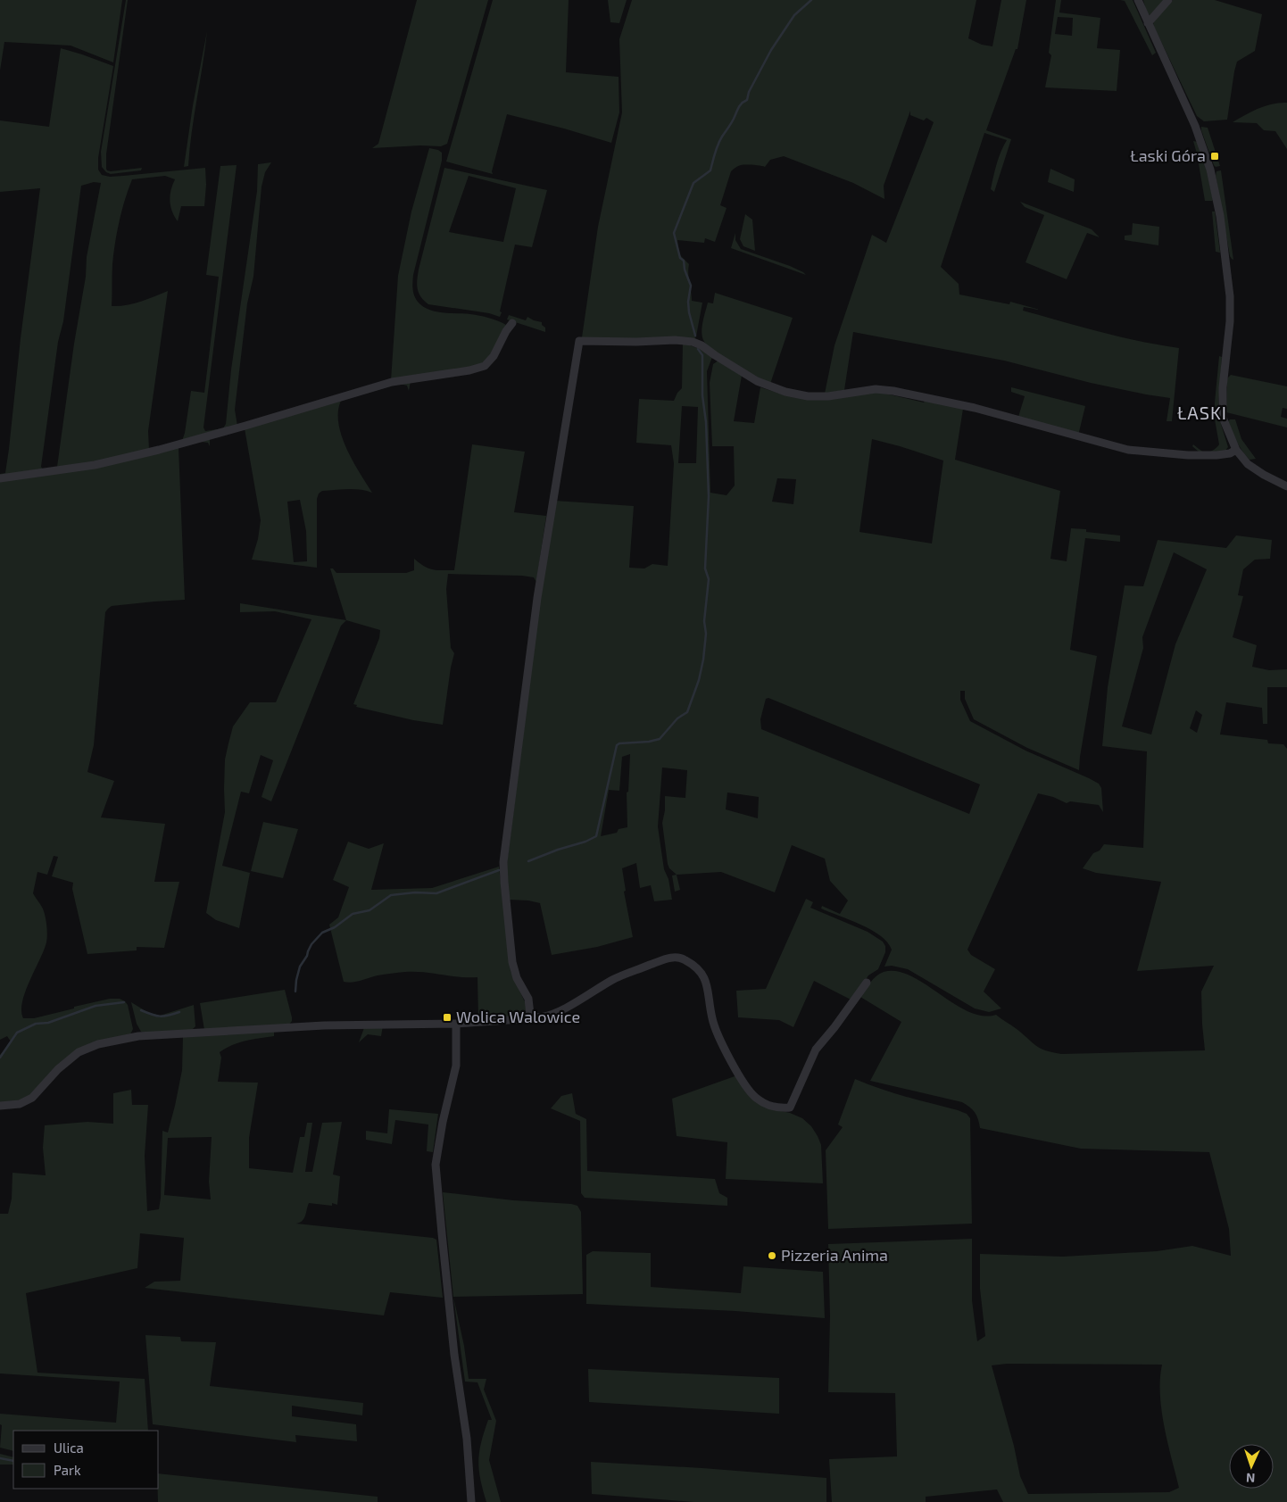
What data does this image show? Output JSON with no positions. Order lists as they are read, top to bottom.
{
  "districts": ["ŁASKI"],
  "places": {
    "transit": ["Łaski Góra", "Wolica Walowice"],
    "other": ["Pizzeria Anima"]
  },
  "legend": ["Ulica", "Park"],
  "north": "bottom"
}
